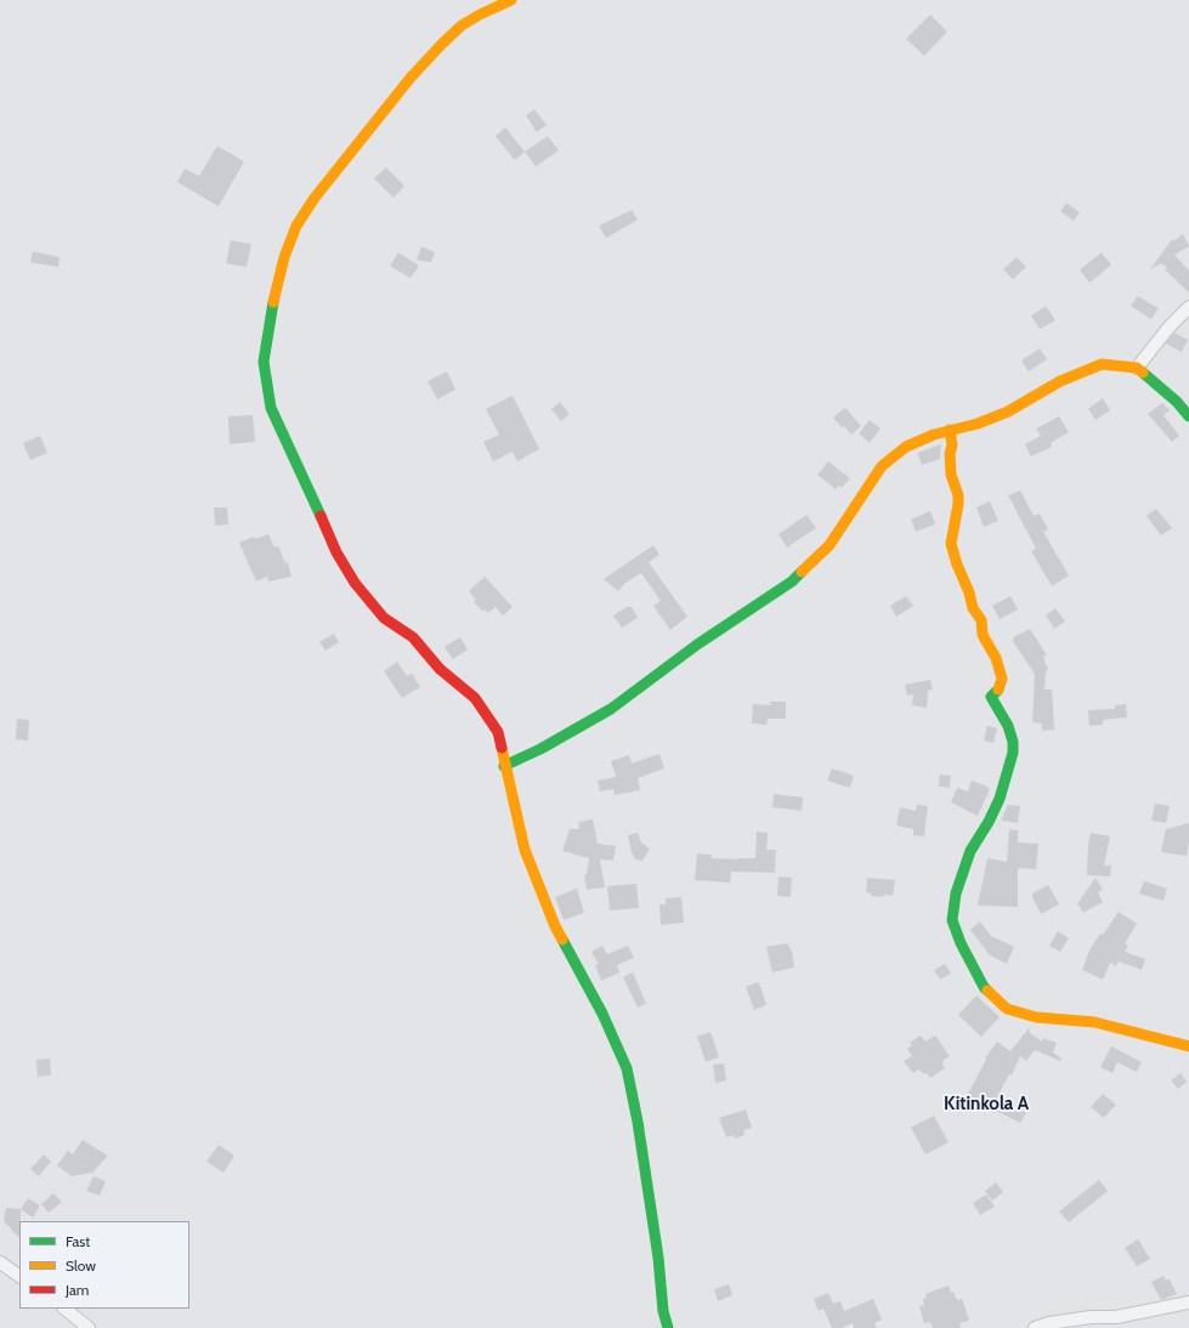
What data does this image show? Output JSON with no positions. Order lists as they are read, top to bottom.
{
  "districts": ["Kitinkola A"],
  "legend": ["Fast", "Slow", "Jam"]
}
